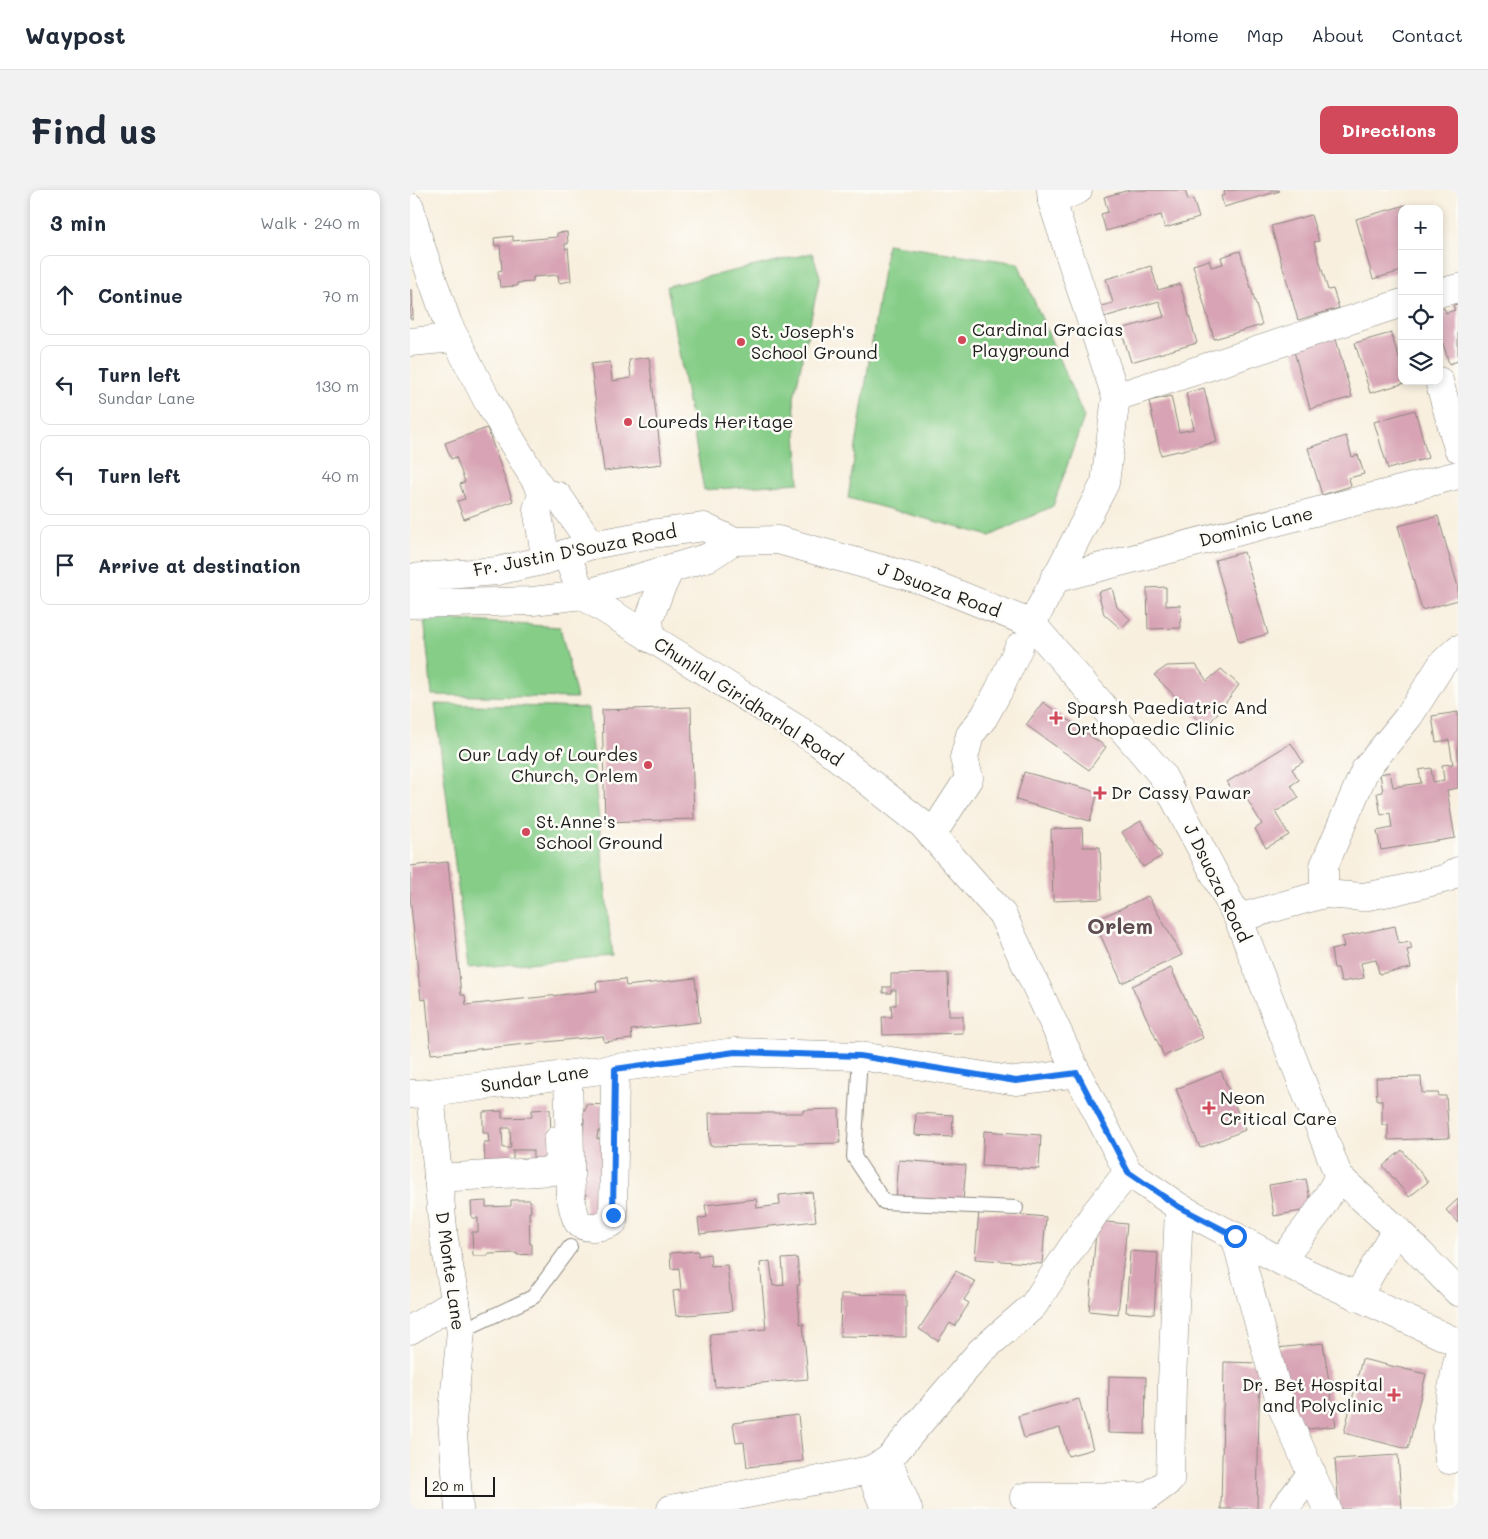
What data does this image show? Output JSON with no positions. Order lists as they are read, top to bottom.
{
  "streets": {
    "street": [
      "Dominic Lane",
      "Fr. Justin D'Souza Road",
      "J Dsuoza Road",
      "Chunilal Giridharlal Road",
      "Sundar Lane",
      "D Monte Lane"
    ]
  },
  "crossings": [
    ["Fr. Justin D'Souza Road", "J Dsuoza Road"],
    ["Fr. Justin D'Souza Road", "Chunilal Giridharlal Road"],
    ["Chunilal Giridharlal Road", "Sundar Lane"],
    ["Sundar Lane", "D Monte Lane"]
  ],
  "districts": ["Orlem"],
  "places": {
    "other": [
      "Cardinal Gracias Playground",
      "St. Joseph's School Ground",
      "Loureds Heritage",
      "Our Lady of Lourdes Church, Orlem",
      "St.Anne's School Ground"
    ],
    "health": [
      "Sparsh Paediatric And Orthopaedic Clinic",
      "Dr Cassy Pawar",
      "Neon Critical Care",
      "Dr. Bet Hospital and Polyclinic"
    ]
  },
  "scale_bar": "20 m",
  "page": {
    "header": "Waypost",
    "nav": [
      "Home",
      "Map",
      "About",
      "Contact"
    ],
    "buttons": "Directions",
    "title": "Find us",
    "heading": ["3 min", "Walk · 240 m"],
    "map_buttons": ["+", "−"],
    "list": [
      ["Continue", "70 m"],
      ["Turn left", "Sundar Lane", "130 m"],
      ["Turn left", "40 m"],
      "Arrive at destination"
    ],
    "scale": "20 m"
  }
}
